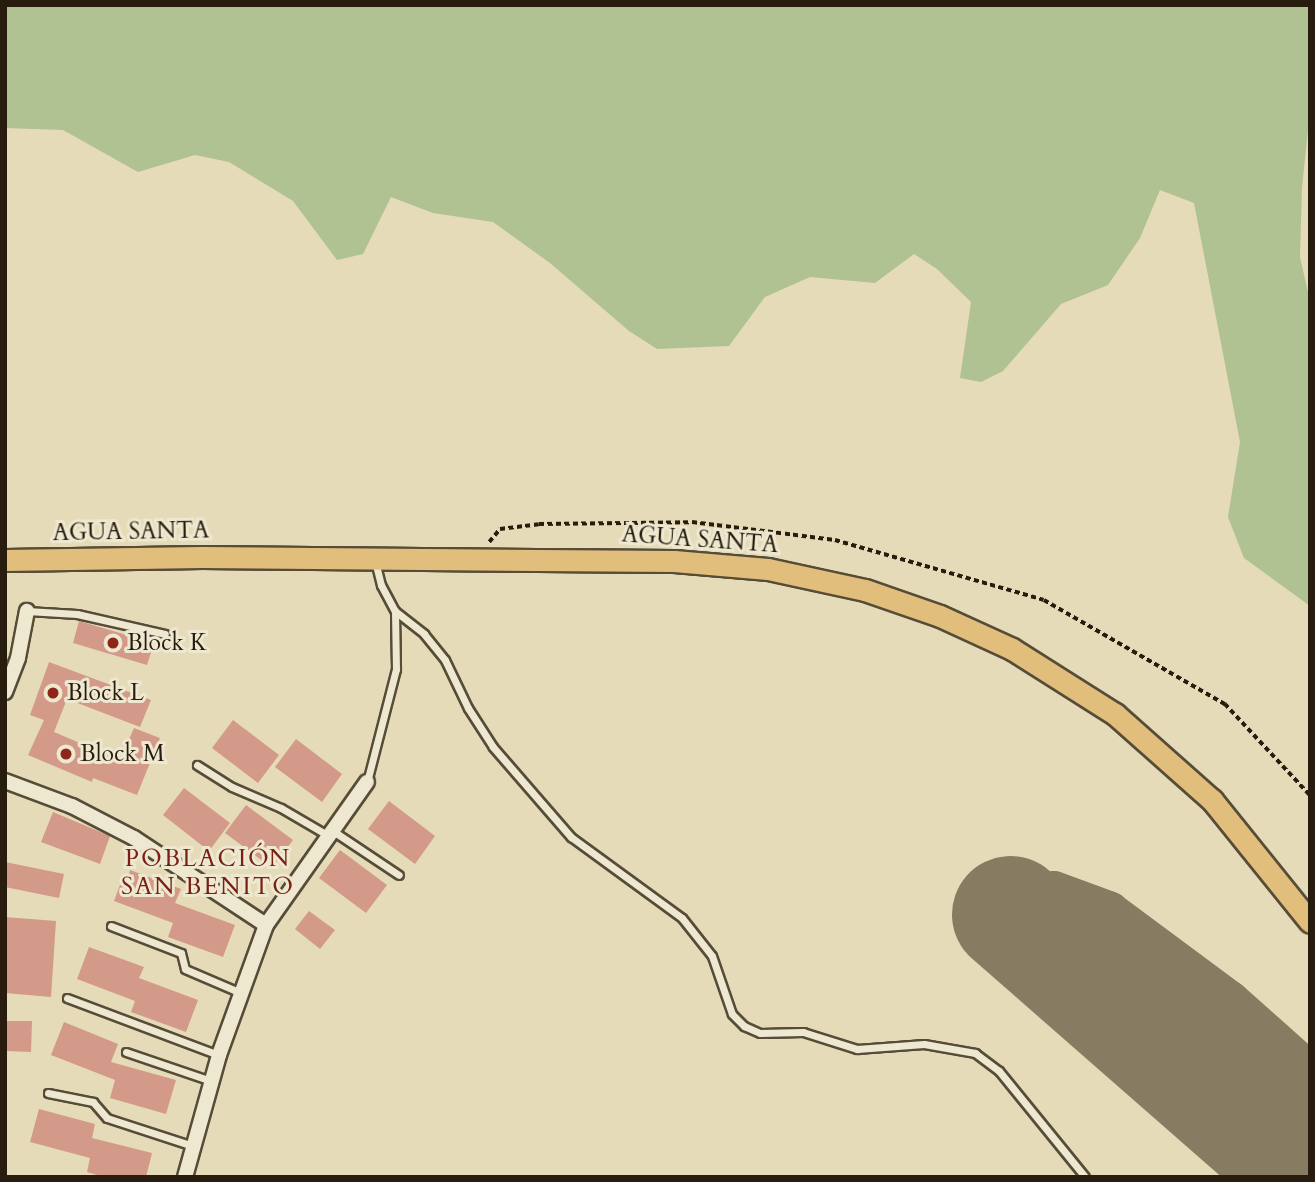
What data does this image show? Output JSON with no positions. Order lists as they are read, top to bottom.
{
  "streets": {
    "main road": ["AGUA SANTA"]
  },
  "districts": ["POBLACIÓN SAN BENITO"],
  "places": ["Block K", "Block L", "Block M"]
}
